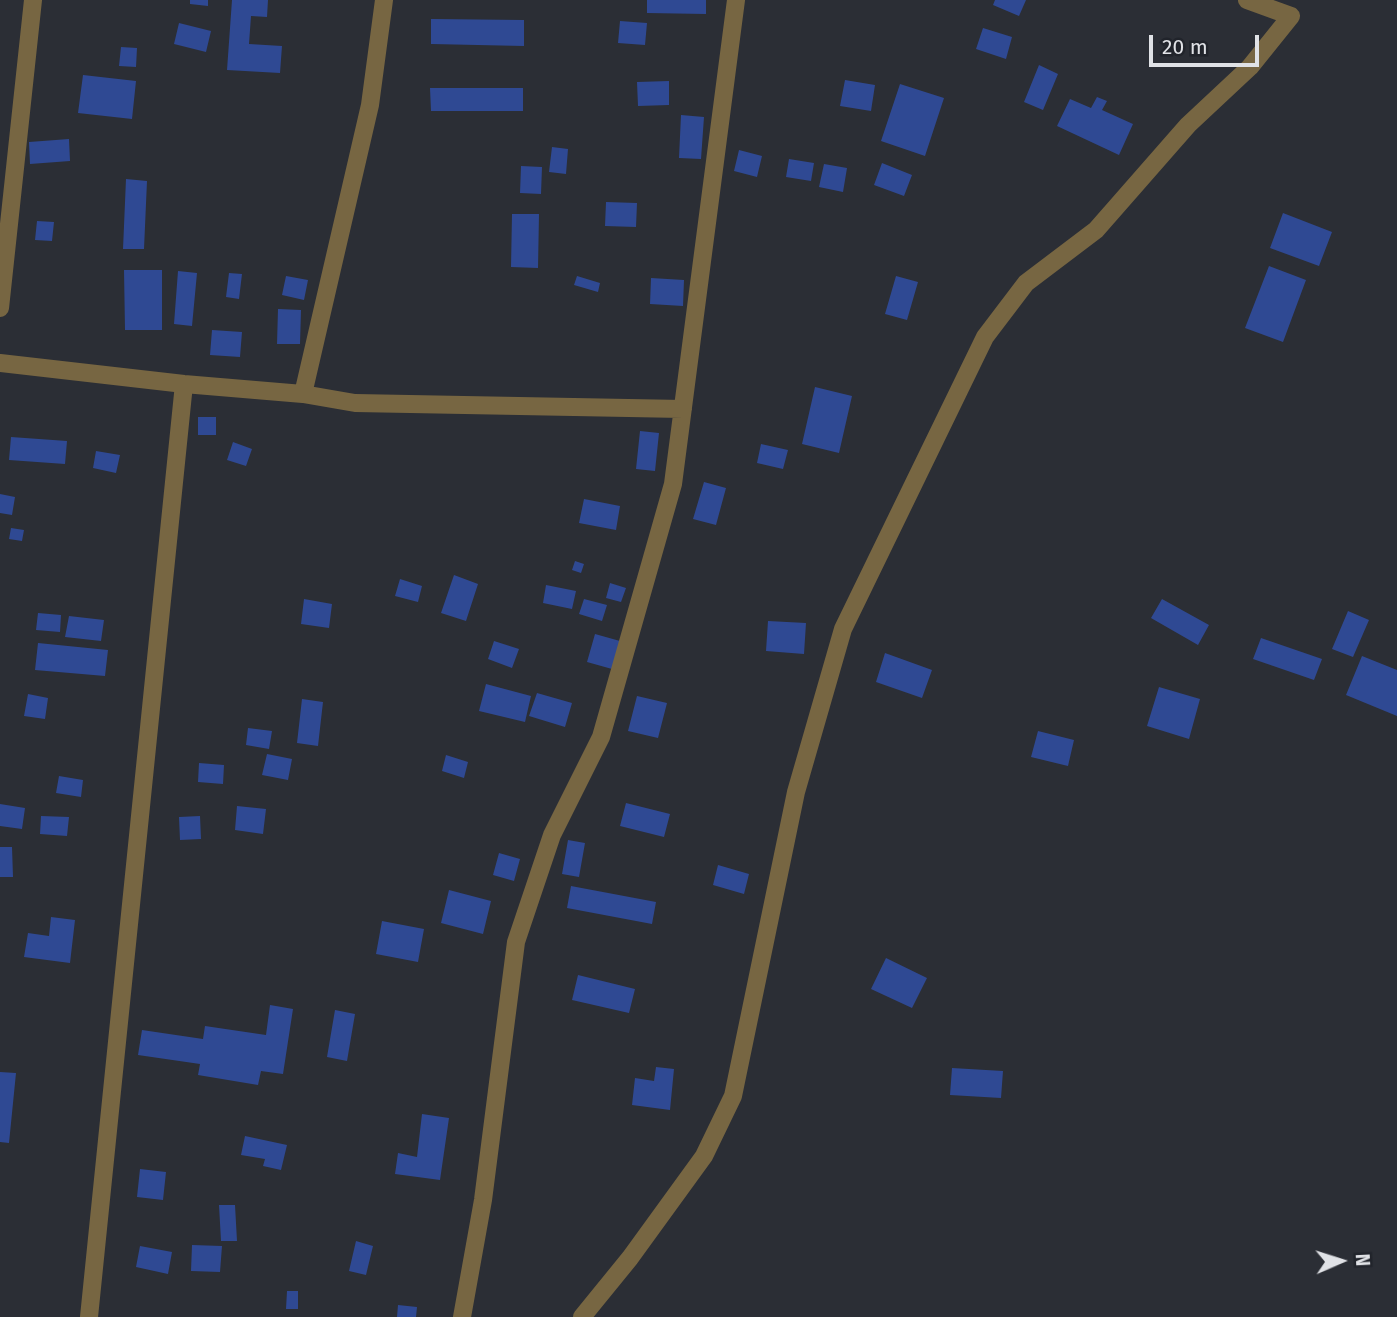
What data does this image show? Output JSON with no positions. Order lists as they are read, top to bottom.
{
  "scale_bar": "20 m",
  "north": "right"
}
